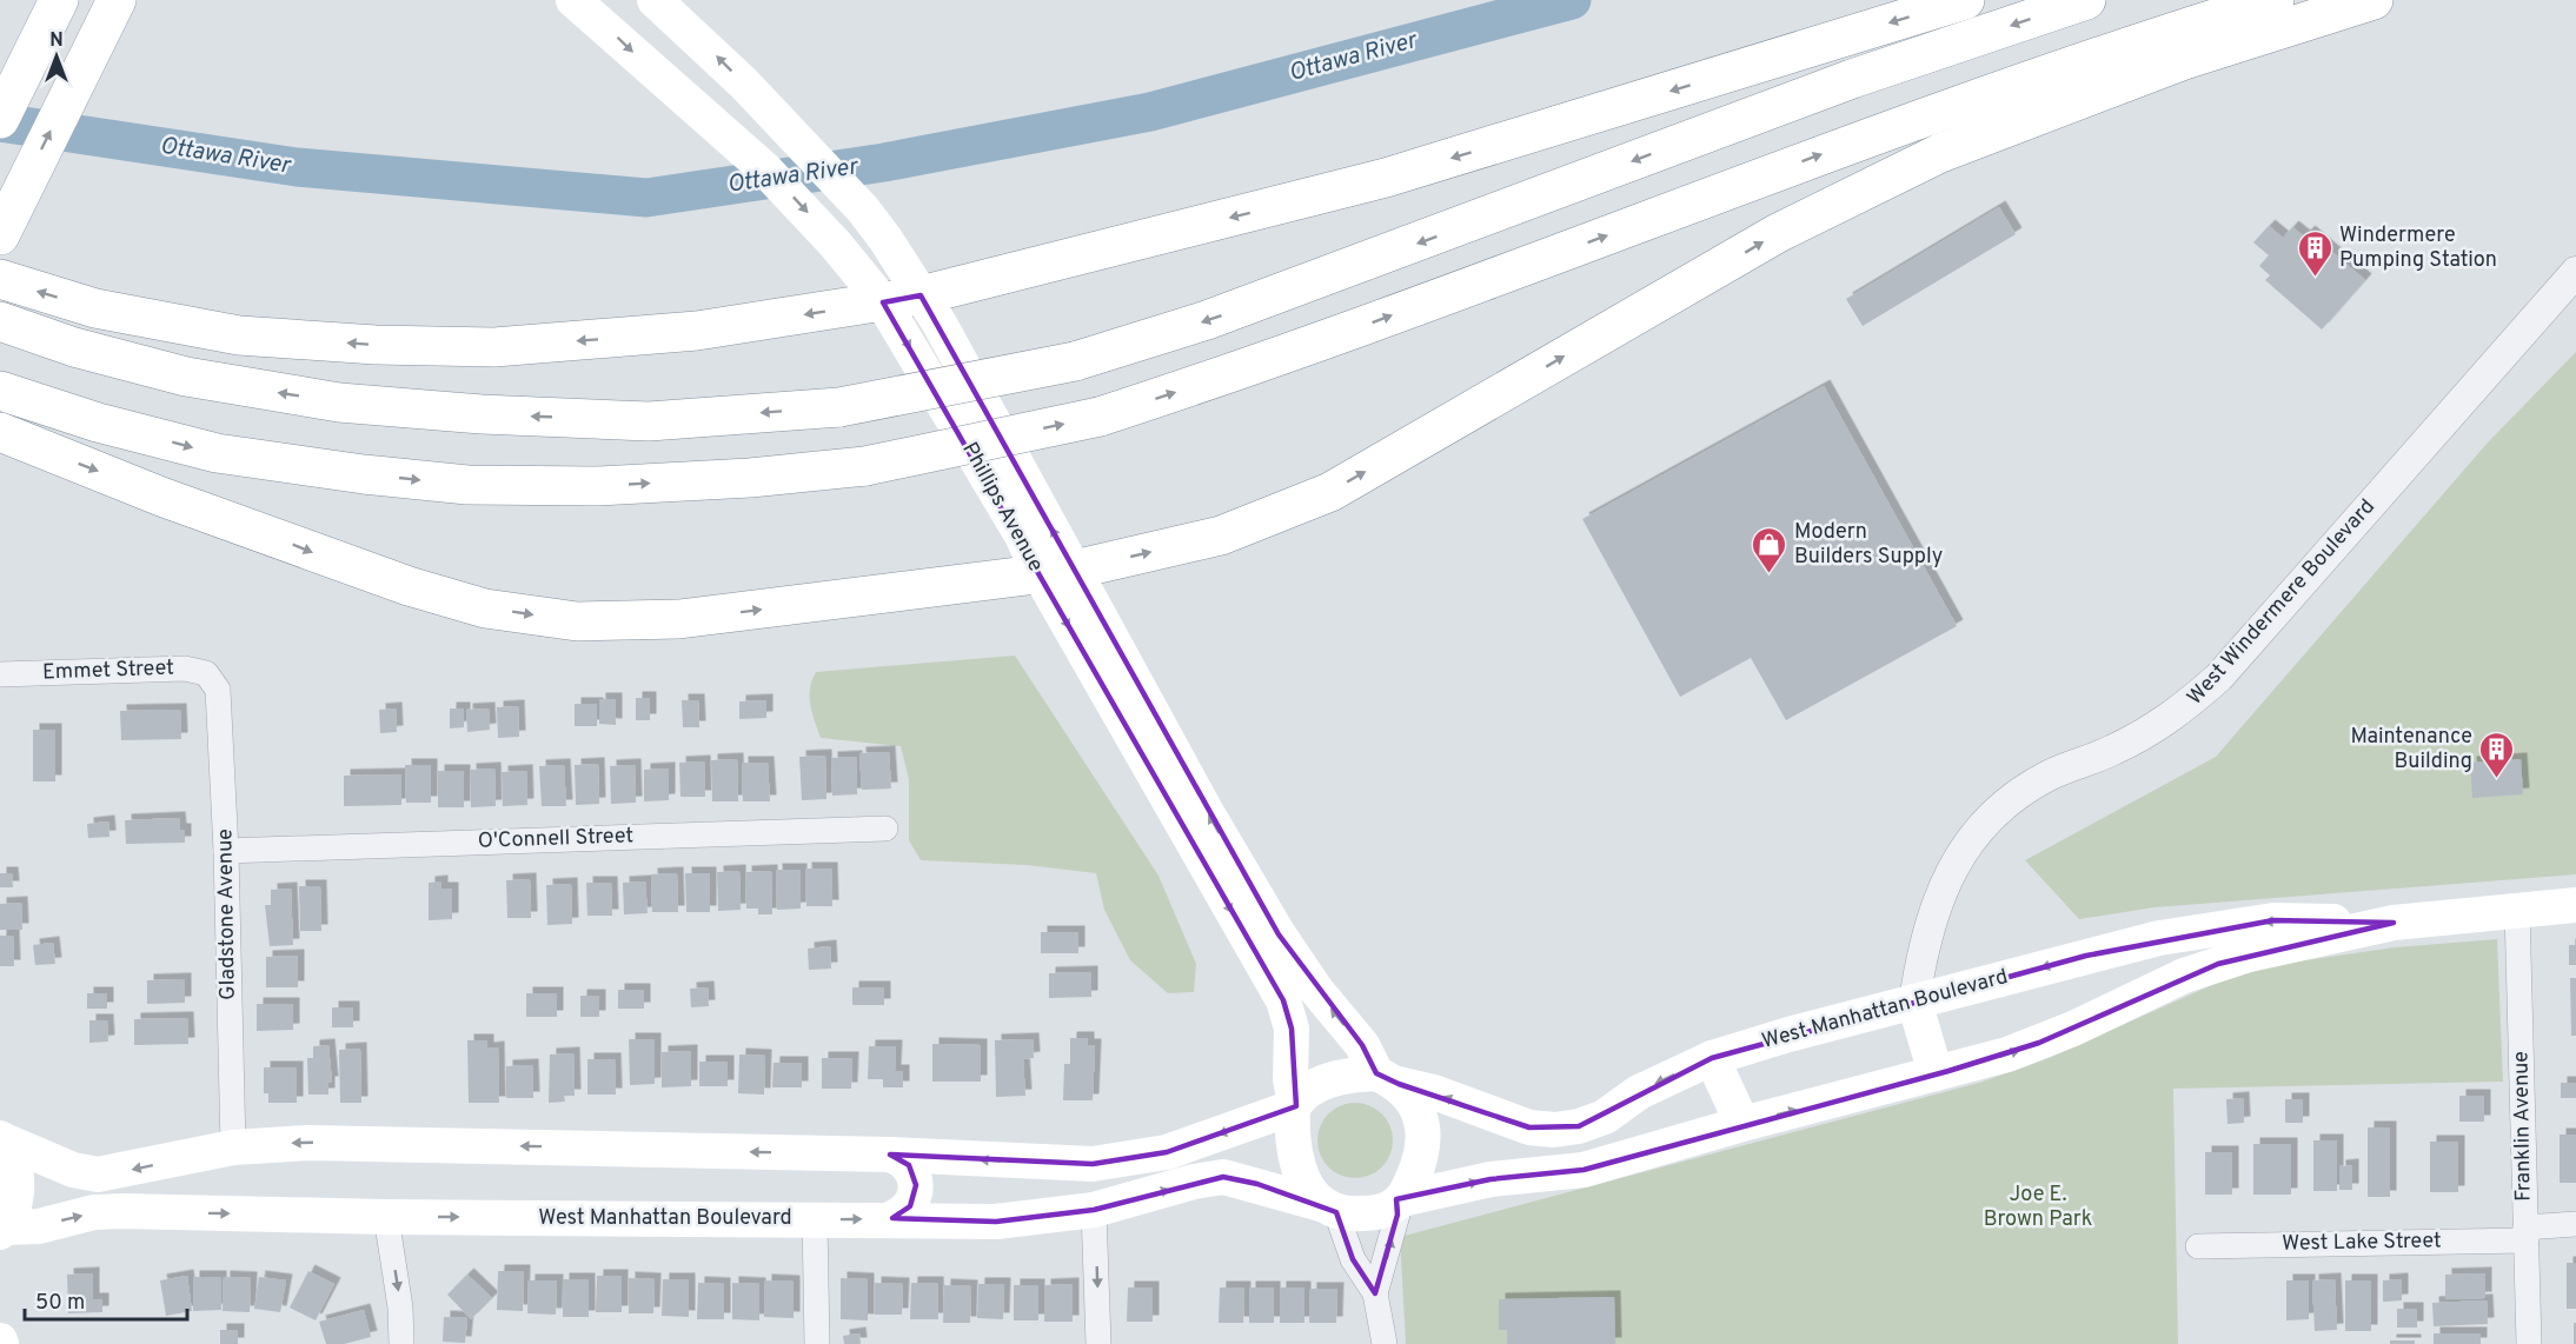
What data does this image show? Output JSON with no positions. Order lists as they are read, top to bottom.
{
  "streets": {
    "main road": ["Phillips Avenue", "West Manhattan Boulevard"],
    "street": [
      "West Windermere Boulevard",
      "Emmet Street",
      "O'Connell Street",
      "Gladstone Avenue",
      "Franklin Avenue",
      "West Lake Street"
    ]
  },
  "crossings": [
    ["Phillips Avenue", "West Manhattan Boulevard"],
    ["West Windermere Boulevard", "West Manhattan Boulevard"],
    ["Emmet Street", "Gladstone Avenue"],
    ["O'Connell Street", "Gladstone Avenue"],
    ["West Manhattan Boulevard", "Franklin Avenue"],
    ["Franklin Avenue", "West Lake Street"]
  ],
  "water": ["Ottawa River"],
  "parks": ["Joe E. Brown Park"],
  "places": {
    "building": ["Windermere Pumping Station", "Maintenance Building"],
    "shop": ["Modern Builders Supply"]
  },
  "scale_bar": "50 m",
  "north": "top"
}
